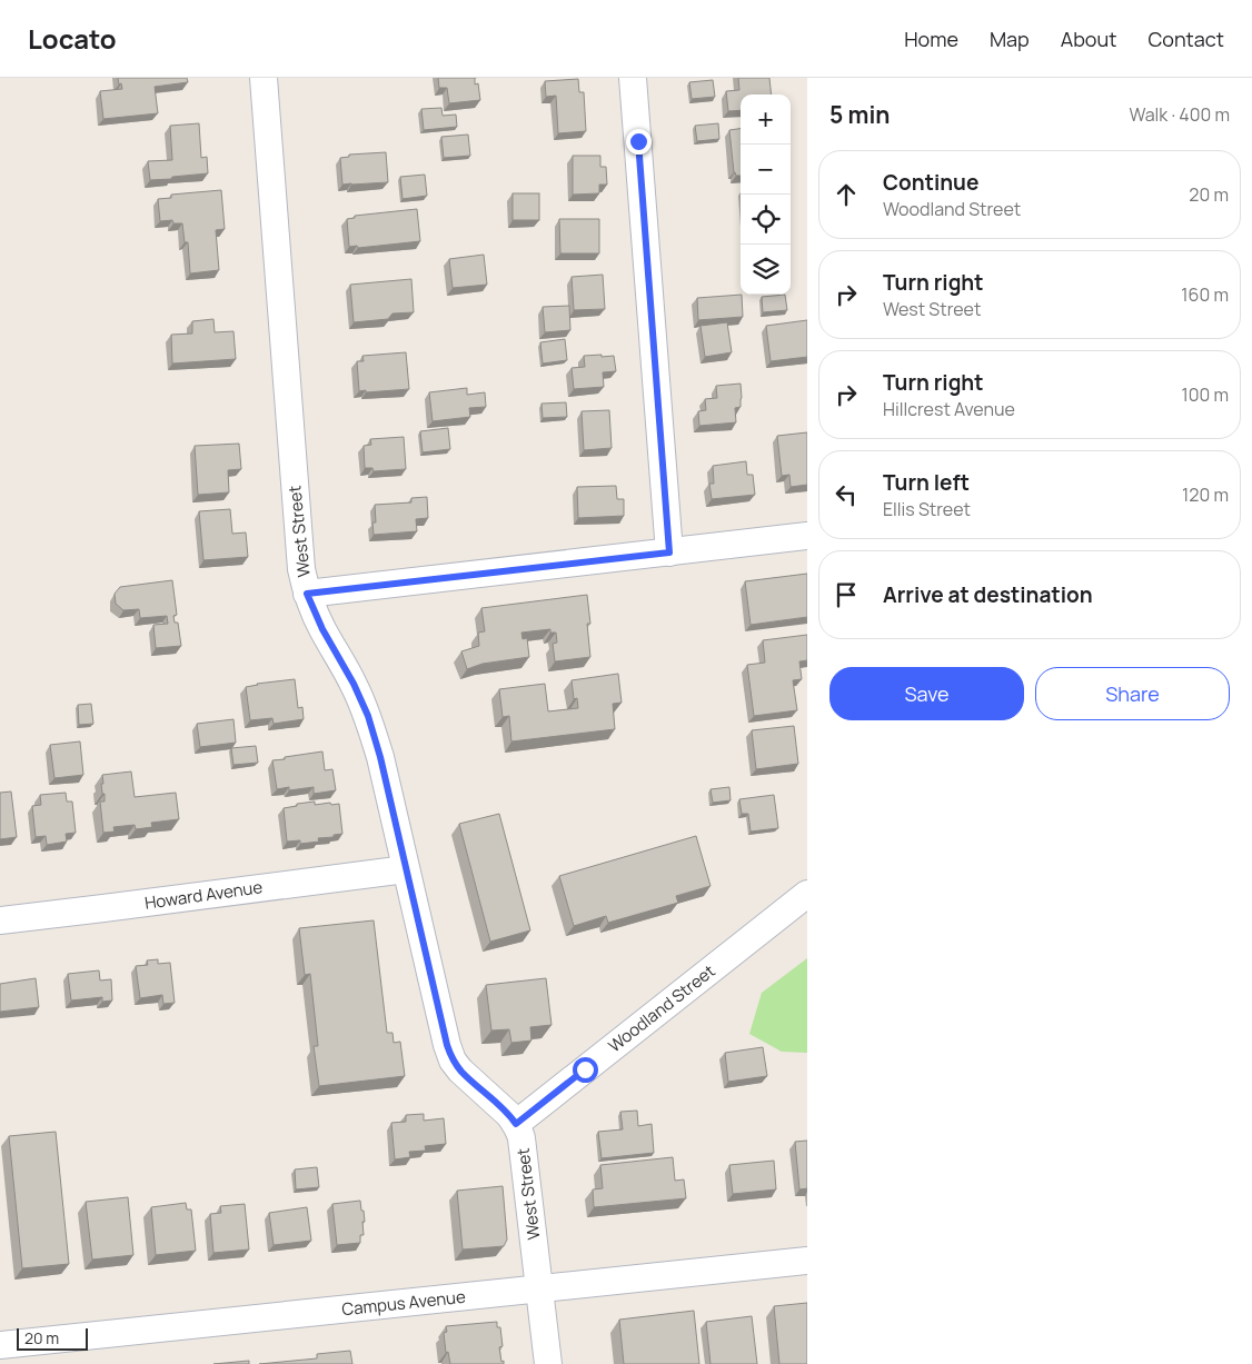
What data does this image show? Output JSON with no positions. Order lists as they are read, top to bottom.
{
  "streets": {
    "street": [
      "West Street",
      "Howard Avenue",
      "Woodland Street",
      "Campus Avenue"
    ]
  },
  "crossings": [
    ["West Street", "Howard Avenue"],
    ["West Street", "Woodland Street"],
    ["West Street", "Campus Avenue"]
  ],
  "scale_bar": "20 m",
  "page": {
    "header": "Locato",
    "nav": [
      "Home",
      "Map",
      "About",
      "Contact"
    ],
    "heading": ["5 min", "Walk · 400 m"],
    "map_buttons": ["+", "−"],
    "list": [
      ["Continue", "Woodland Street", "20 m"],
      ["Turn right", "West Street", "160 m"],
      ["Turn right", "Hillcrest Avenue", "100 m"],
      ["Turn left", "Ellis Street", "120 m"],
      "Arrive at destination"
    ],
    "buttons": ["Save", "Share"],
    "scale": "20 m"
  }
}
